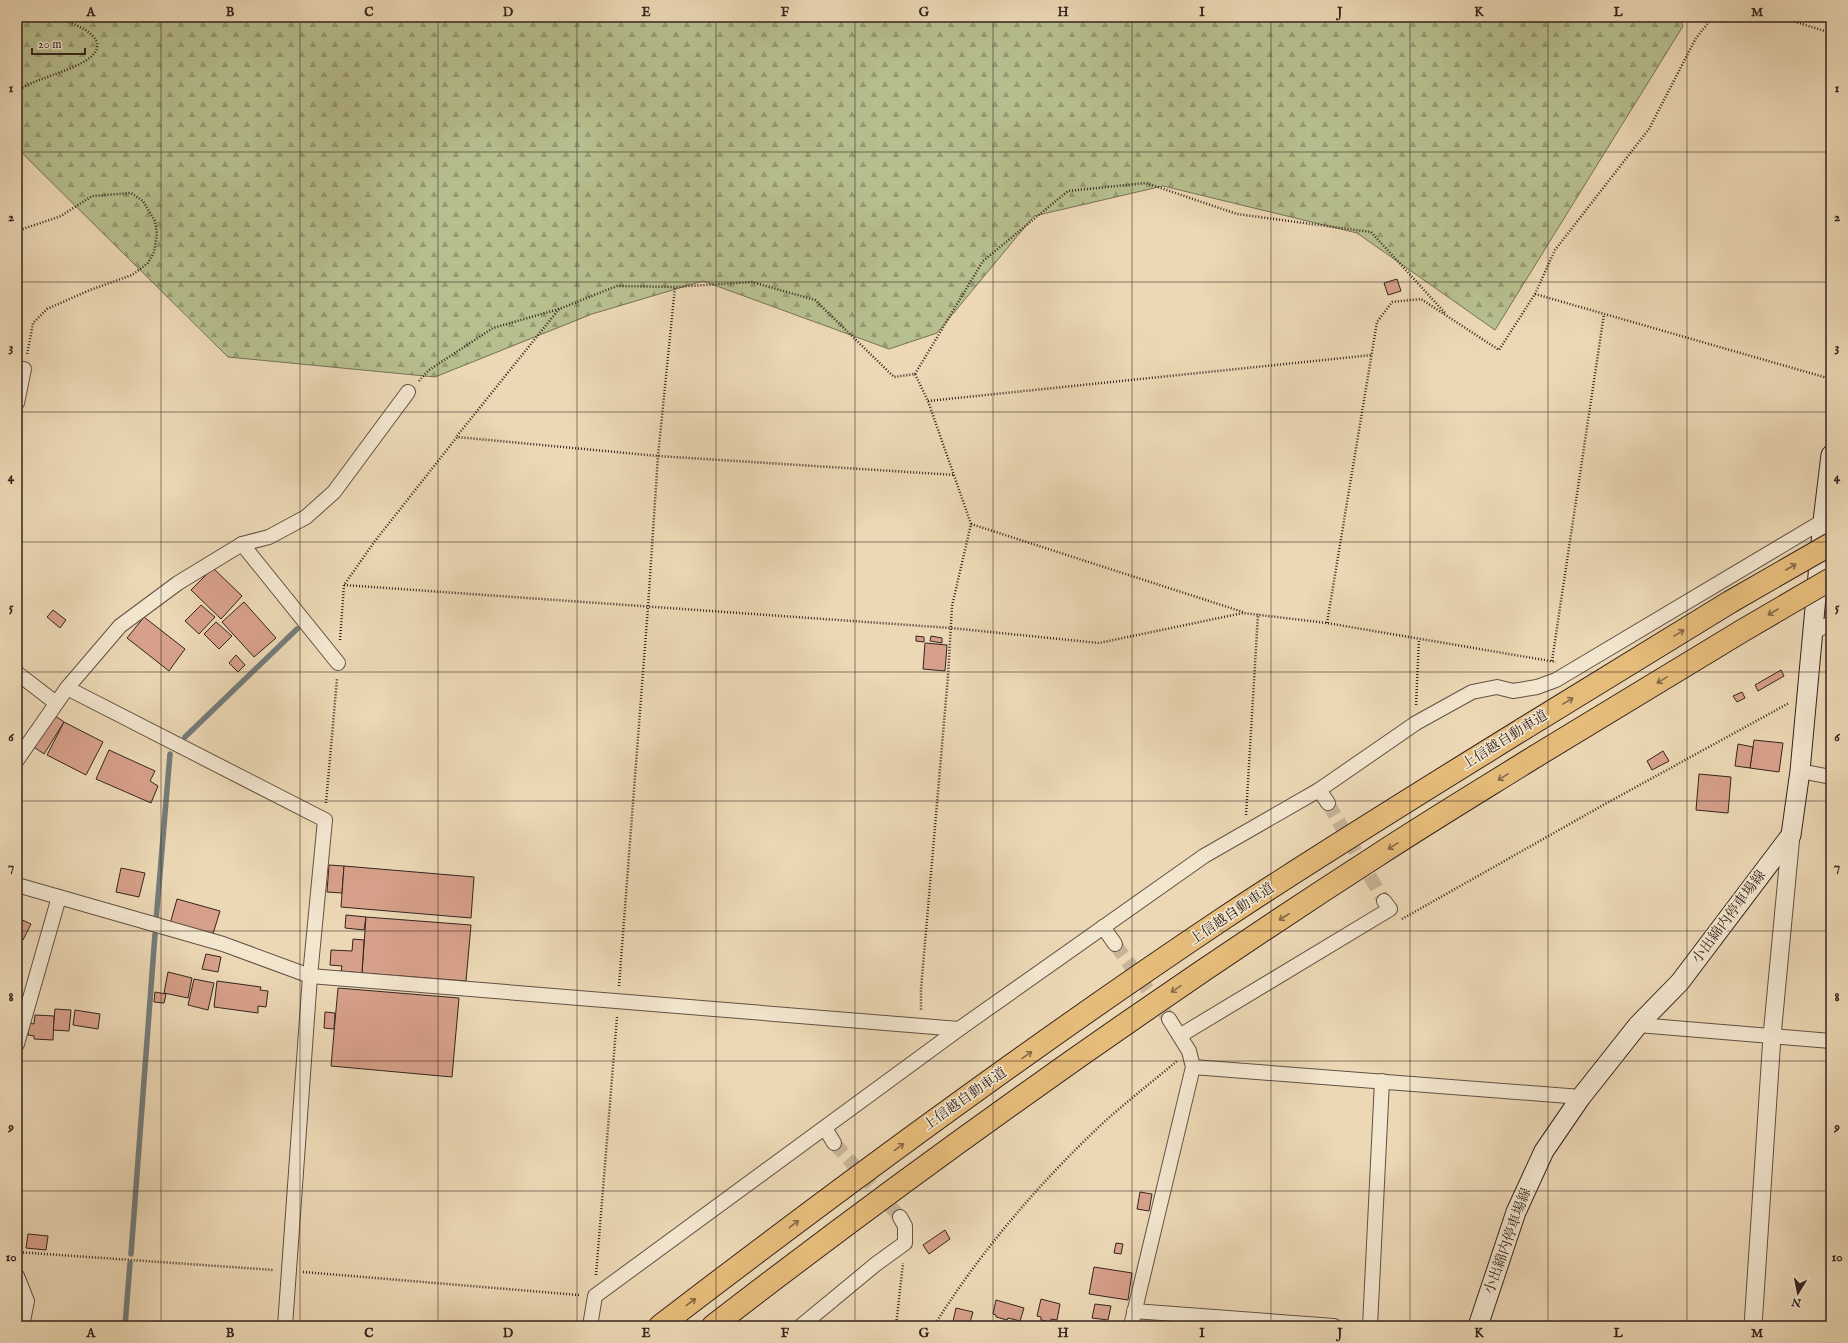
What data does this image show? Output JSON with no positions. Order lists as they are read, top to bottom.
{
  "streets": {
    "highway": ["上信越自動車道"],
    "main road": ["小出綿内停車場線"]
  },
  "scale_bar": "20 m",
  "north": "bottom",
  "grid": {
    "columns": [
      "A",
      "B",
      "C",
      "D",
      "E",
      "F",
      "G",
      "H",
      "I",
      "J",
      "K",
      "L",
      "M"
    ],
    "rows": [
      "1",
      "2",
      "3",
      "4",
      "5",
      "6",
      "7",
      "8",
      "9",
      "10"
    ]
  }
}
